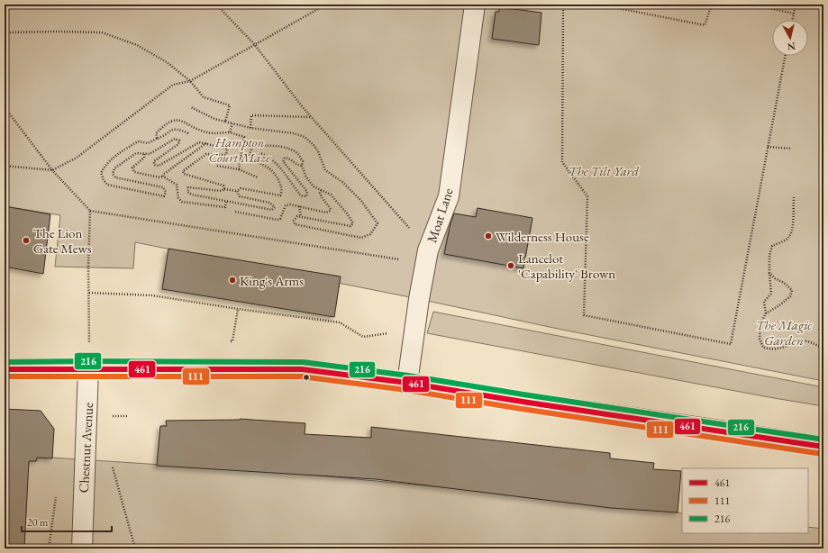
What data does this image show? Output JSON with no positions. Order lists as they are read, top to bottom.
{
  "streets": {
    "street": ["Moat Lane", "Chestnut Avenue"]
  },
  "parks": ["Hampton Court Maze", "The Tilt Yard", "The Magic Garden"],
  "places": [
    "Wilderness House",
    "The Lion Gate Mews",
    "Lancelot 'Capability' Brown",
    "King's Arms"
  ],
  "lines": ["transit line 216", "transit line 461", "transit line 111"],
  "legend": ["461", "111", "216"],
  "scale_bar": "20 m",
  "north": "bottom"
}
